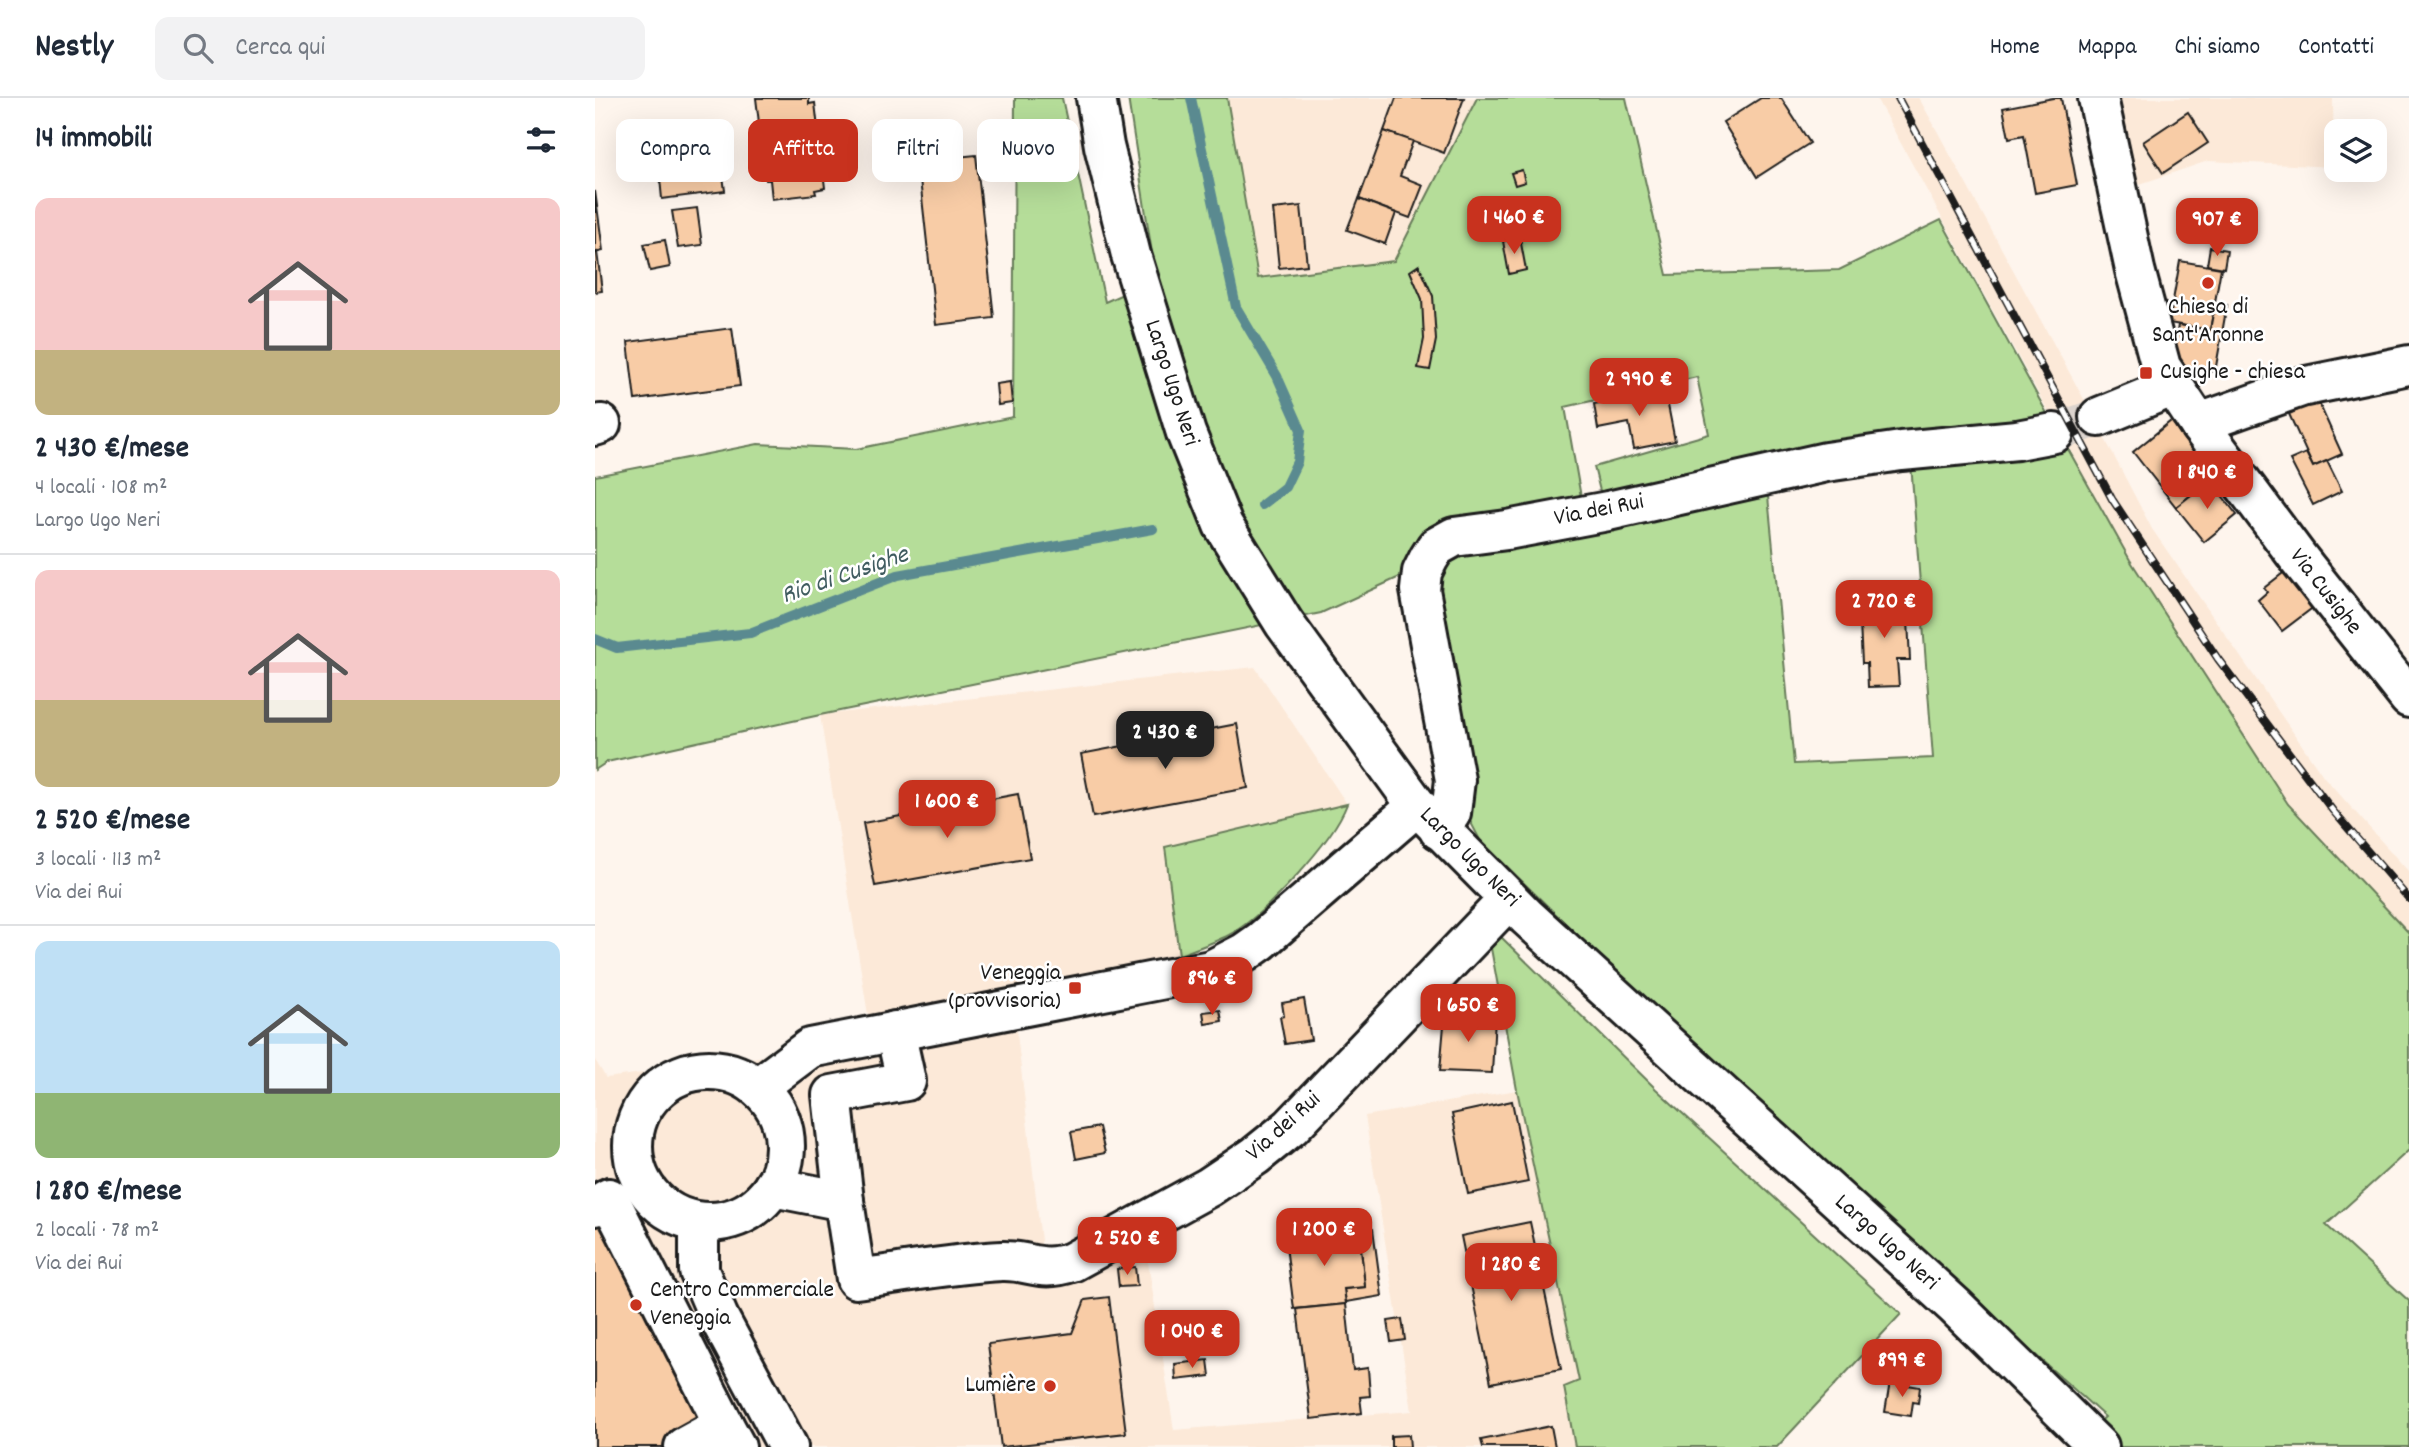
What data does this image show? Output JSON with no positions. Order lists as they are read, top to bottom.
{
  "streets": {
    "street": ["Largo Ugo Neri", "Via dei Rui", "Via Cusighe"]
  },
  "crossings": [
    ["Largo Ugo Neri", "Via dei Rui"]
  ],
  "water": ["Rio di Cusighe"],
  "places": {
    "other": ["Chiesa di Sant'Aronne", "Centro Commerciale Veneggia", "Lumière"],
    "transit": ["Cusighe - chiesa", "Veneggia (provvisoria)"]
  },
  "page": {
    "header": "Nestly",
    "search": "Cerca qui",
    "nav": [
      "Home",
      "Mappa",
      "Chi siamo",
      "Contatti"
    ],
    "heading": "14 immobili",
    "chip": [
      "Compra",
      "Affitta",
      "Filtri",
      "Nuovo"
    ],
    "list": [
      {
        "name": "2 430 €/mese",
        "note": "4 locali · 108 m² · Largo Ugo Neri"
      },
      {
        "name": "2 520 €/mese",
        "note": "3 locali · 113 m² · Via dei Rui"
      },
      {
        "name": "1 280 €/mese",
        "note": "2 locali · 78 m² · Via dei Rui"
      }
    ],
    "price": [
      "1 460 €",
      "907 €",
      "2 990 €",
      "1 840 €",
      "2 720 €",
      "2 430 €",
      "1 600 €",
      "896 €",
      "1 650 €",
      "1 200 €",
      "2 520 €",
      "1 280 €",
      "1 040 €",
      "899 €"
    ]
  }
}
